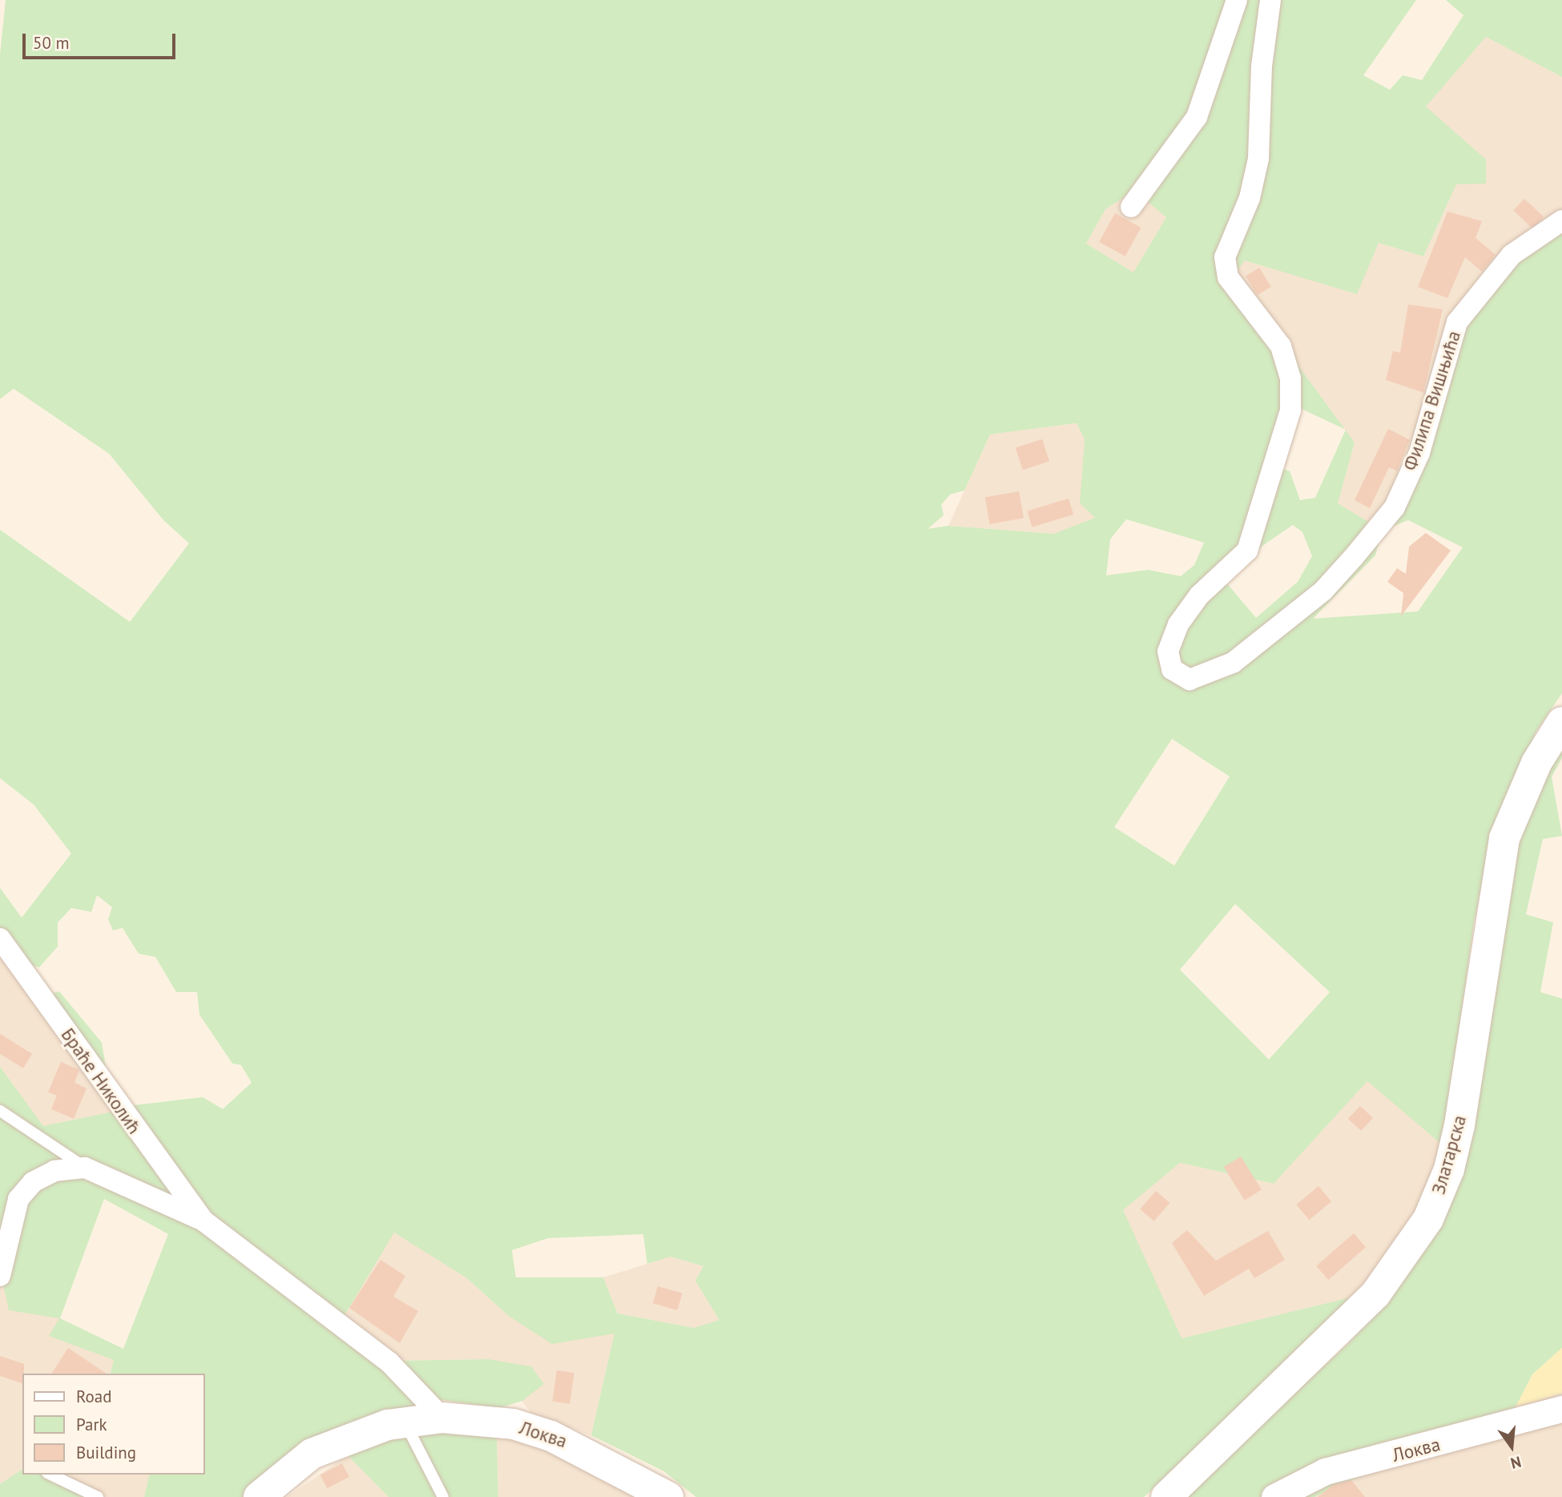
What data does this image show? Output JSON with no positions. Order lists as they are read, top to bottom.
{
  "streets": {
    "main road": ["Златарска", "Локва"],
    "street": ["Филипа Вишњића", "Браће Николић"]
  },
  "crossings": [
    ["Браће Николић", "Локва"]
  ],
  "legend": ["Road", "Park", "Building"],
  "scale_bar": "50 m",
  "north": "bottom"
}
